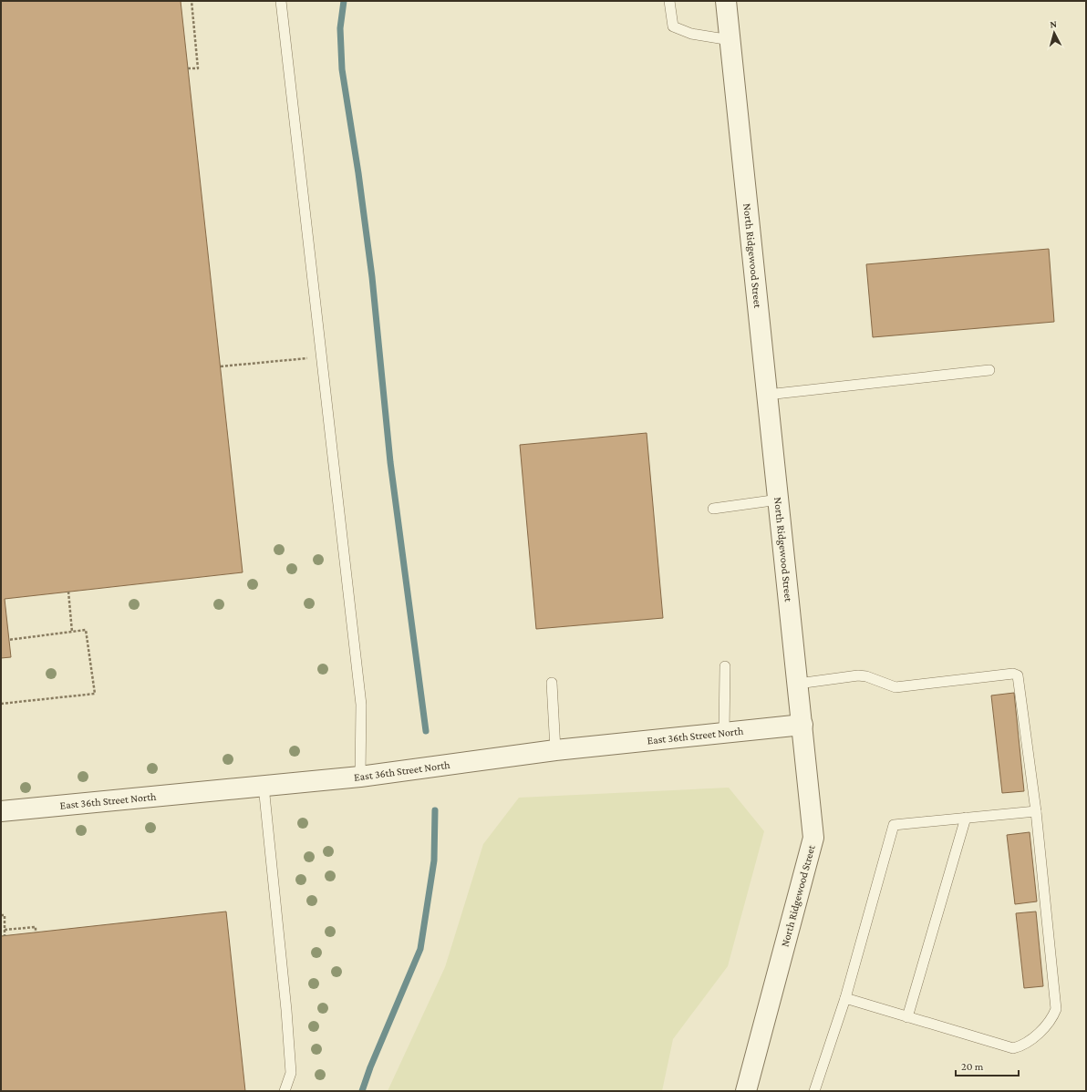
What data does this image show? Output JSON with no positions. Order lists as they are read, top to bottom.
{
  "streets": {
    "street": ["North Ridgewood Street", "East 36th Street North"]
  },
  "crossings": [
    ["North Ridgewood Street", "East 36th Street North"]
  ],
  "scale_bar": "20 m",
  "north": "top"
}
